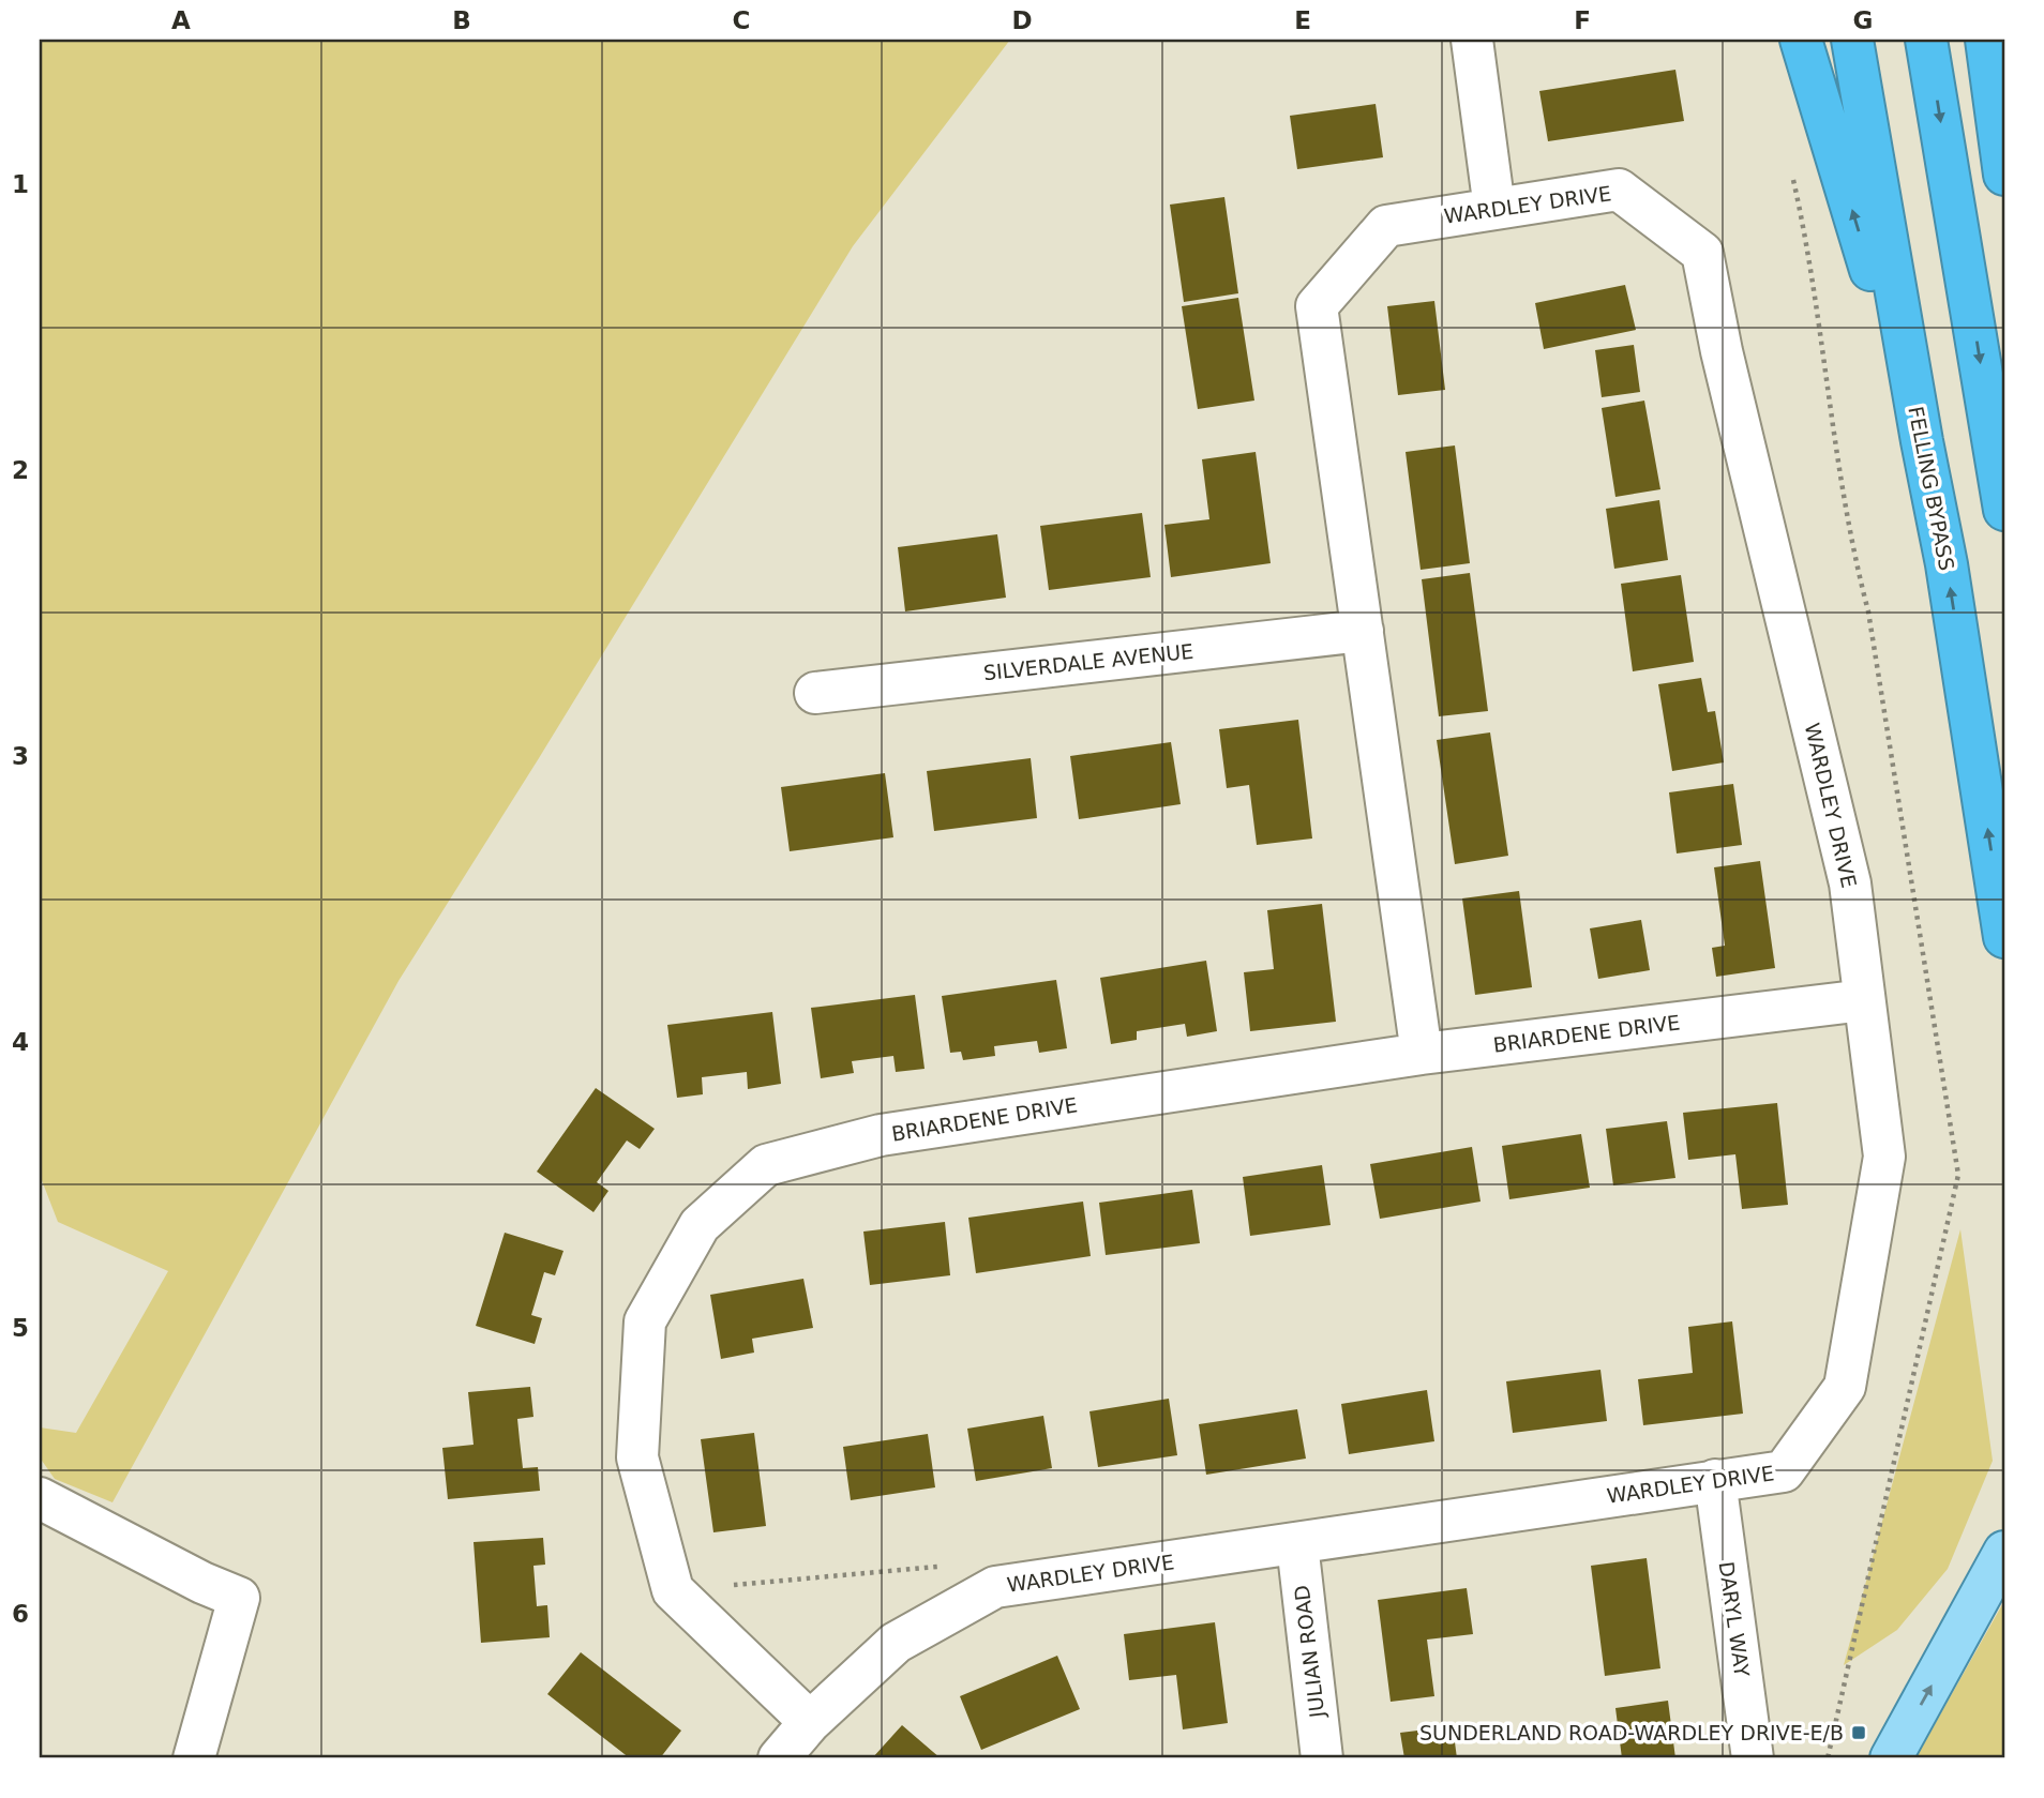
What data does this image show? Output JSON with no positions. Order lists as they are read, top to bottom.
{
  "streets": {
    "highway": ["FELLING BYPASS"],
    "street": [
      "WARDLEY DRIVE",
      "SILVERDALE AVENUE",
      "BRIARDENE DRIVE",
      "DARYL WAY",
      "JULIAN ROAD"
    ]
  },
  "crossings": [
    ["WARDLEY DRIVE", "SILVERDALE AVENUE"],
    ["WARDLEY DRIVE", "BRIARDENE DRIVE"],
    ["WARDLEY DRIVE", "DARYL WAY"],
    ["WARDLEY DRIVE", "JULIAN ROAD"]
  ],
  "one_way": ["FELLING BYPASS"],
  "places": {
    "transit": ["SUNDERLAND ROAD-WARDLEY DRIVE-E/B"]
  },
  "grid": {
    "columns": [
      "A",
      "B",
      "C",
      "D",
      "E",
      "F",
      "G"
    ],
    "rows": [
      "1",
      "2",
      "3",
      "4",
      "5",
      "6"
    ]
  }
}
